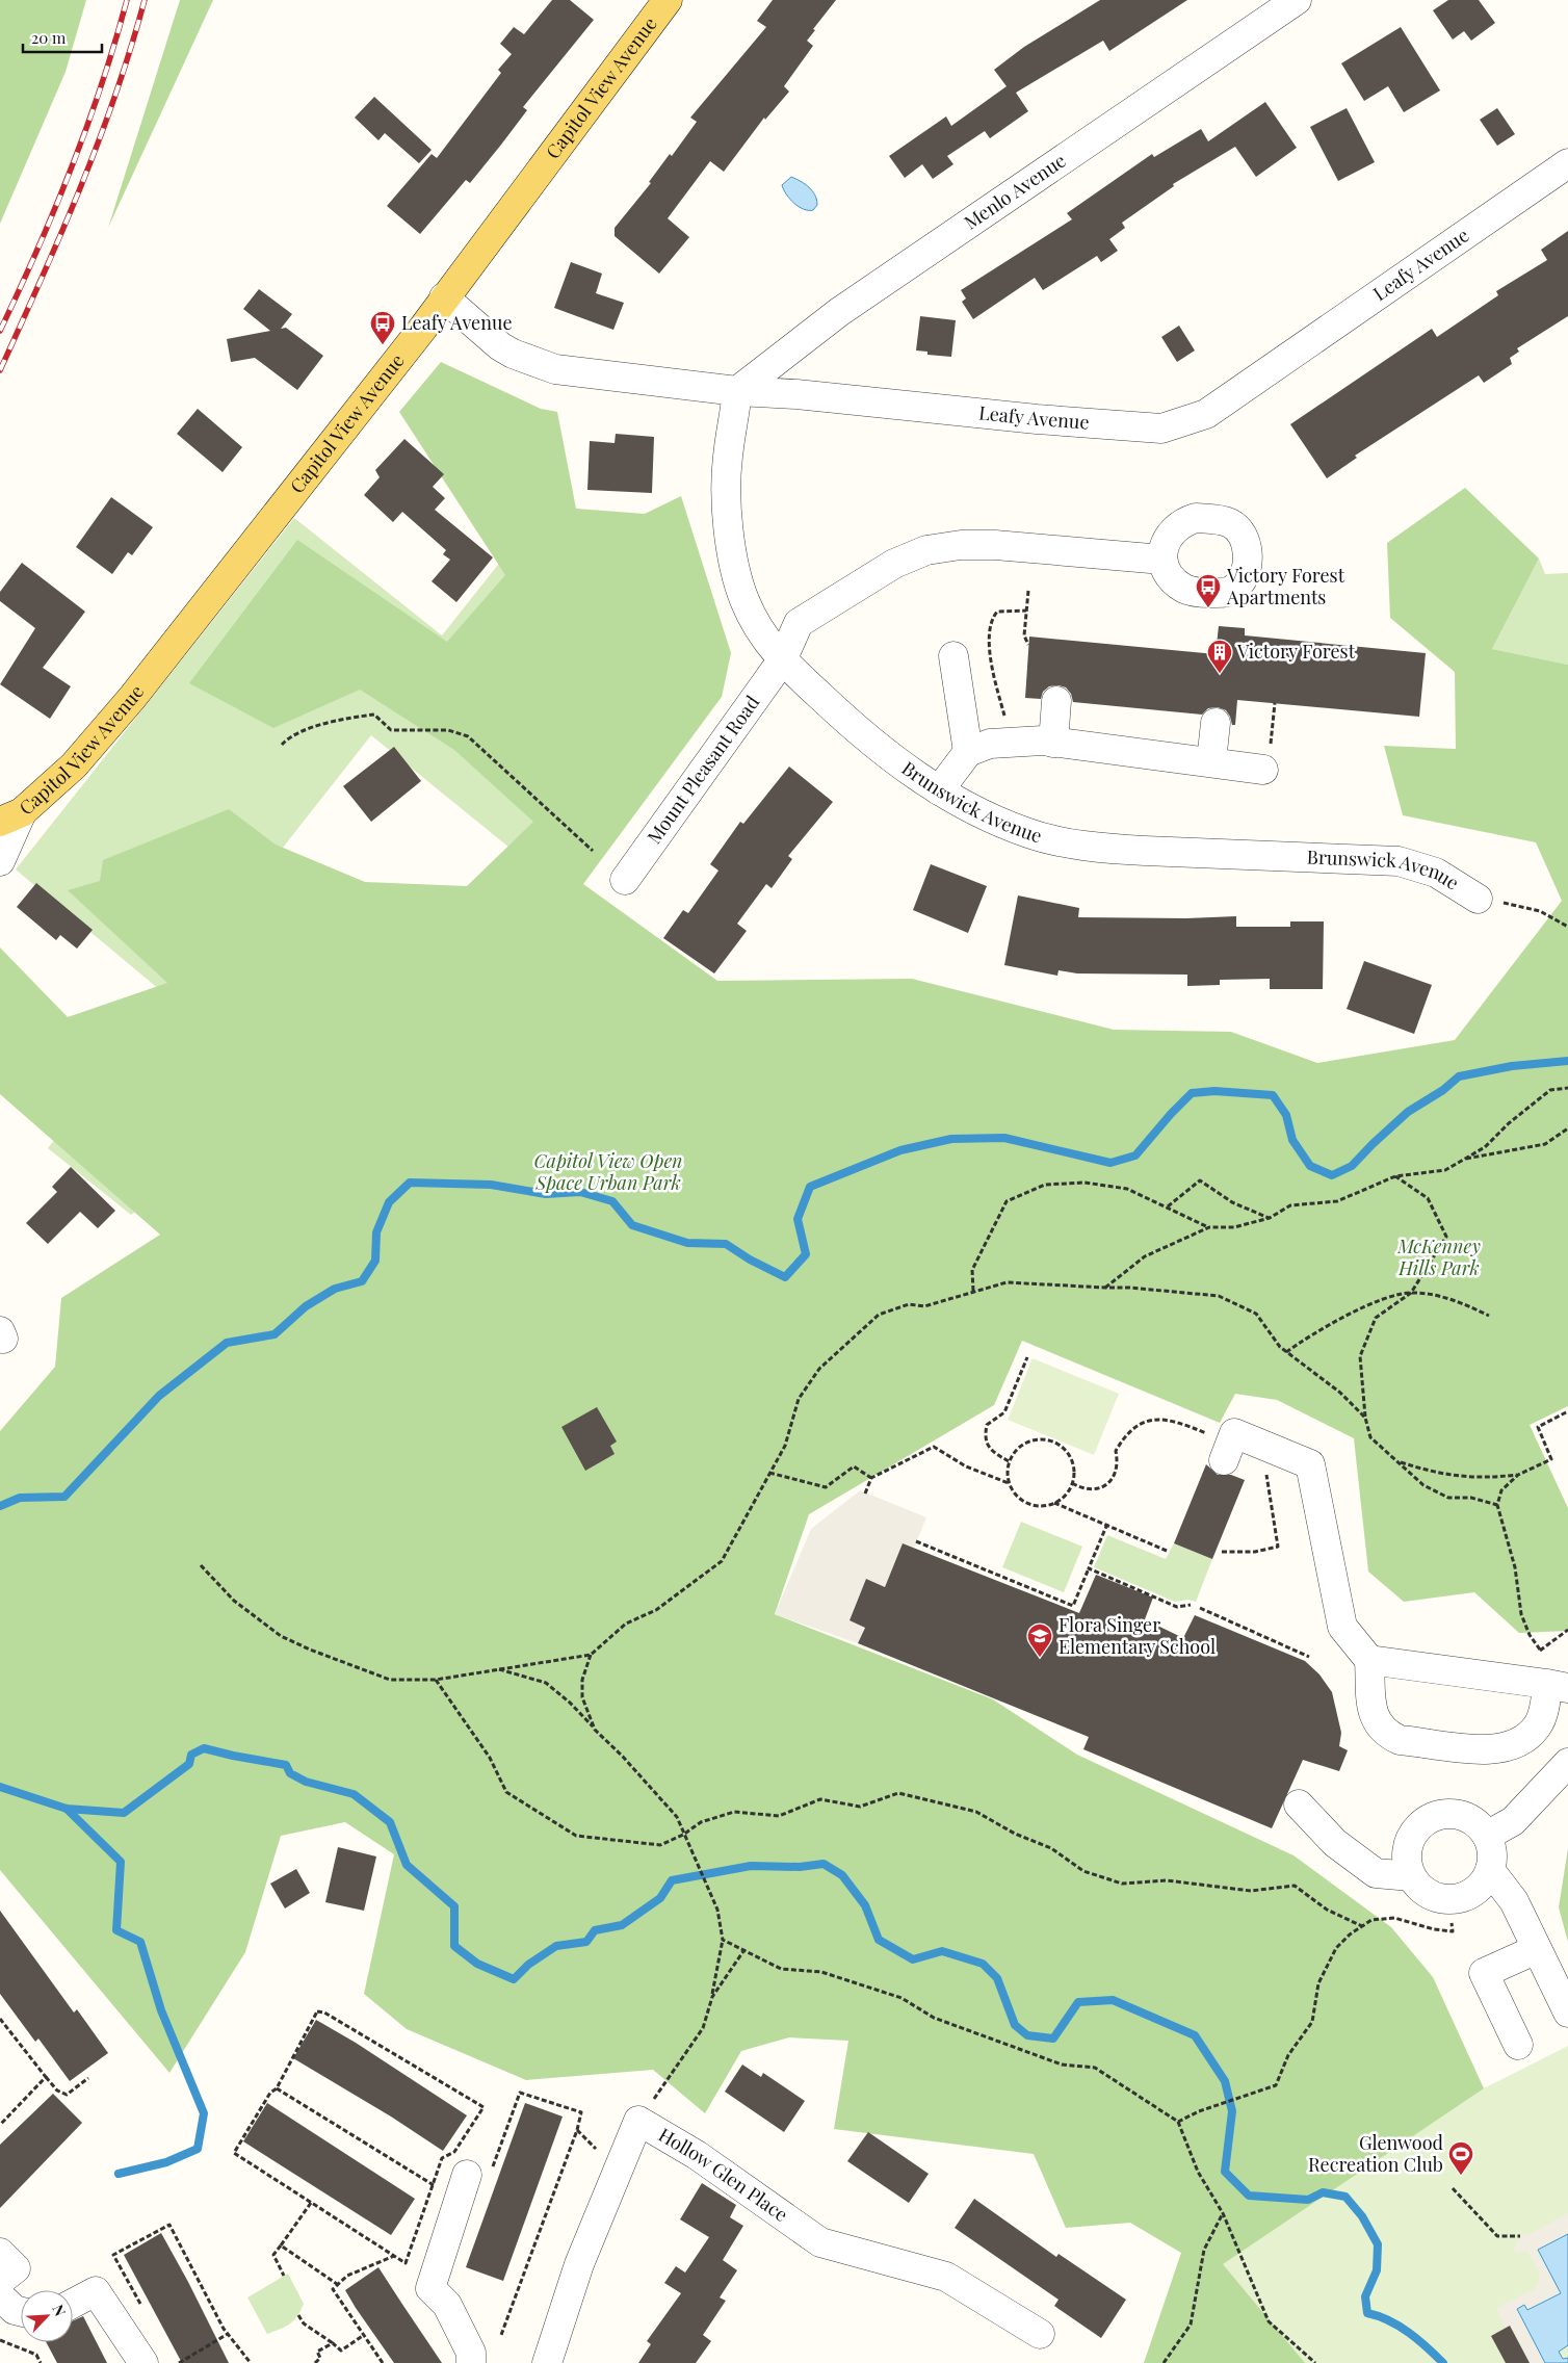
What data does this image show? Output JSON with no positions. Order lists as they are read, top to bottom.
{
  "streets": {
    "main road": ["Capitol View Avenue"],
    "street": [
      "Menlo Avenue",
      "Leafy Avenue",
      "Mount Pleasant Road",
      "Brunswick Avenue",
      "Hollow Glen Place"
    ]
  },
  "crossings": [
    ["Capitol View Avenue", "Leafy Avenue"],
    ["Menlo Avenue", "Leafy Avenue"],
    ["Menlo Avenue", "Brunswick Avenue"],
    ["Leafy Avenue", "Brunswick Avenue"],
    ["Mount Pleasant Road", "Brunswick Avenue"]
  ],
  "parks": ["Capitol View Open Space Urban Park", "McKenney Hills Park"],
  "places": {
    "bus stop": ["Leafy Avenue", "Victory Forest Apartments"],
    "building": ["Victory Forest"],
    "school or university": ["Flora Singer Elementary School"],
    "sports": ["Glenwood Recreation Club"]
  },
  "scale_bar": "20 m",
  "north": "top right"
}
